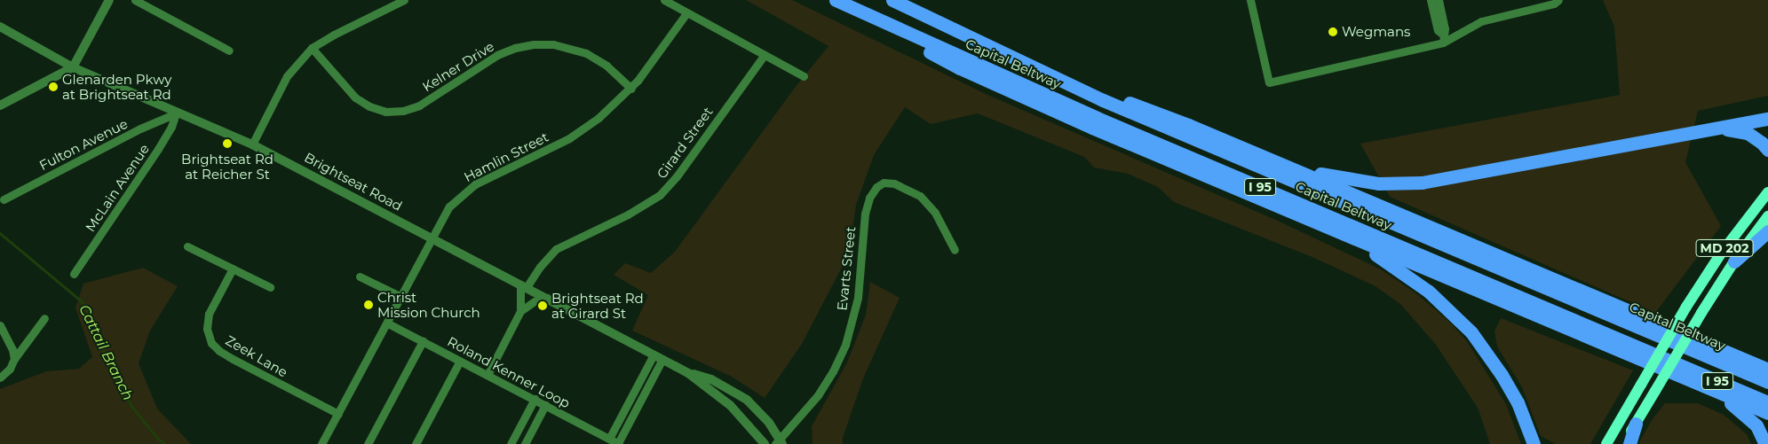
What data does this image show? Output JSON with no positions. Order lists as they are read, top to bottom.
{
  "streets": {
    "highway": ["Capital Beltway", "I 95"],
    "main road": ["MD 202"],
    "street": [
      "Kelner Drive",
      "Girard Street",
      "Fulton Avenue",
      "Hamlin Street",
      "Brightseat Road",
      "McLain Avenue",
      "Evarts Street",
      "Zeek Lane",
      "Roland Kenner Loop"
    ]
  },
  "crossings": [
    ["Kelner Drive", "Hamlin Street"],
    ["Girard Street", "Brightseat Road"],
    ["Fulton Avenue", "Brightseat Road"],
    ["Fulton Avenue", "McLain Avenue"],
    ["Hamlin Street", "Brightseat Road"],
    ["Hamlin Street", "Zeek Lane"],
    ["Hamlin Street", "Roland Kenner Loop"],
    ["Brightseat Road", "McLain Avenue"],
    ["Brightseat Road", "Evarts Street"]
  ],
  "water": ["Cattail Branch"],
  "places": [
    "Wegmans",
    "Glenarden Pkwy at Brightseat Rd",
    "Brightseat Rd at Reicher St",
    "Christ Mission Church",
    "Brightseat Rd at Girard St"
  ]
}
